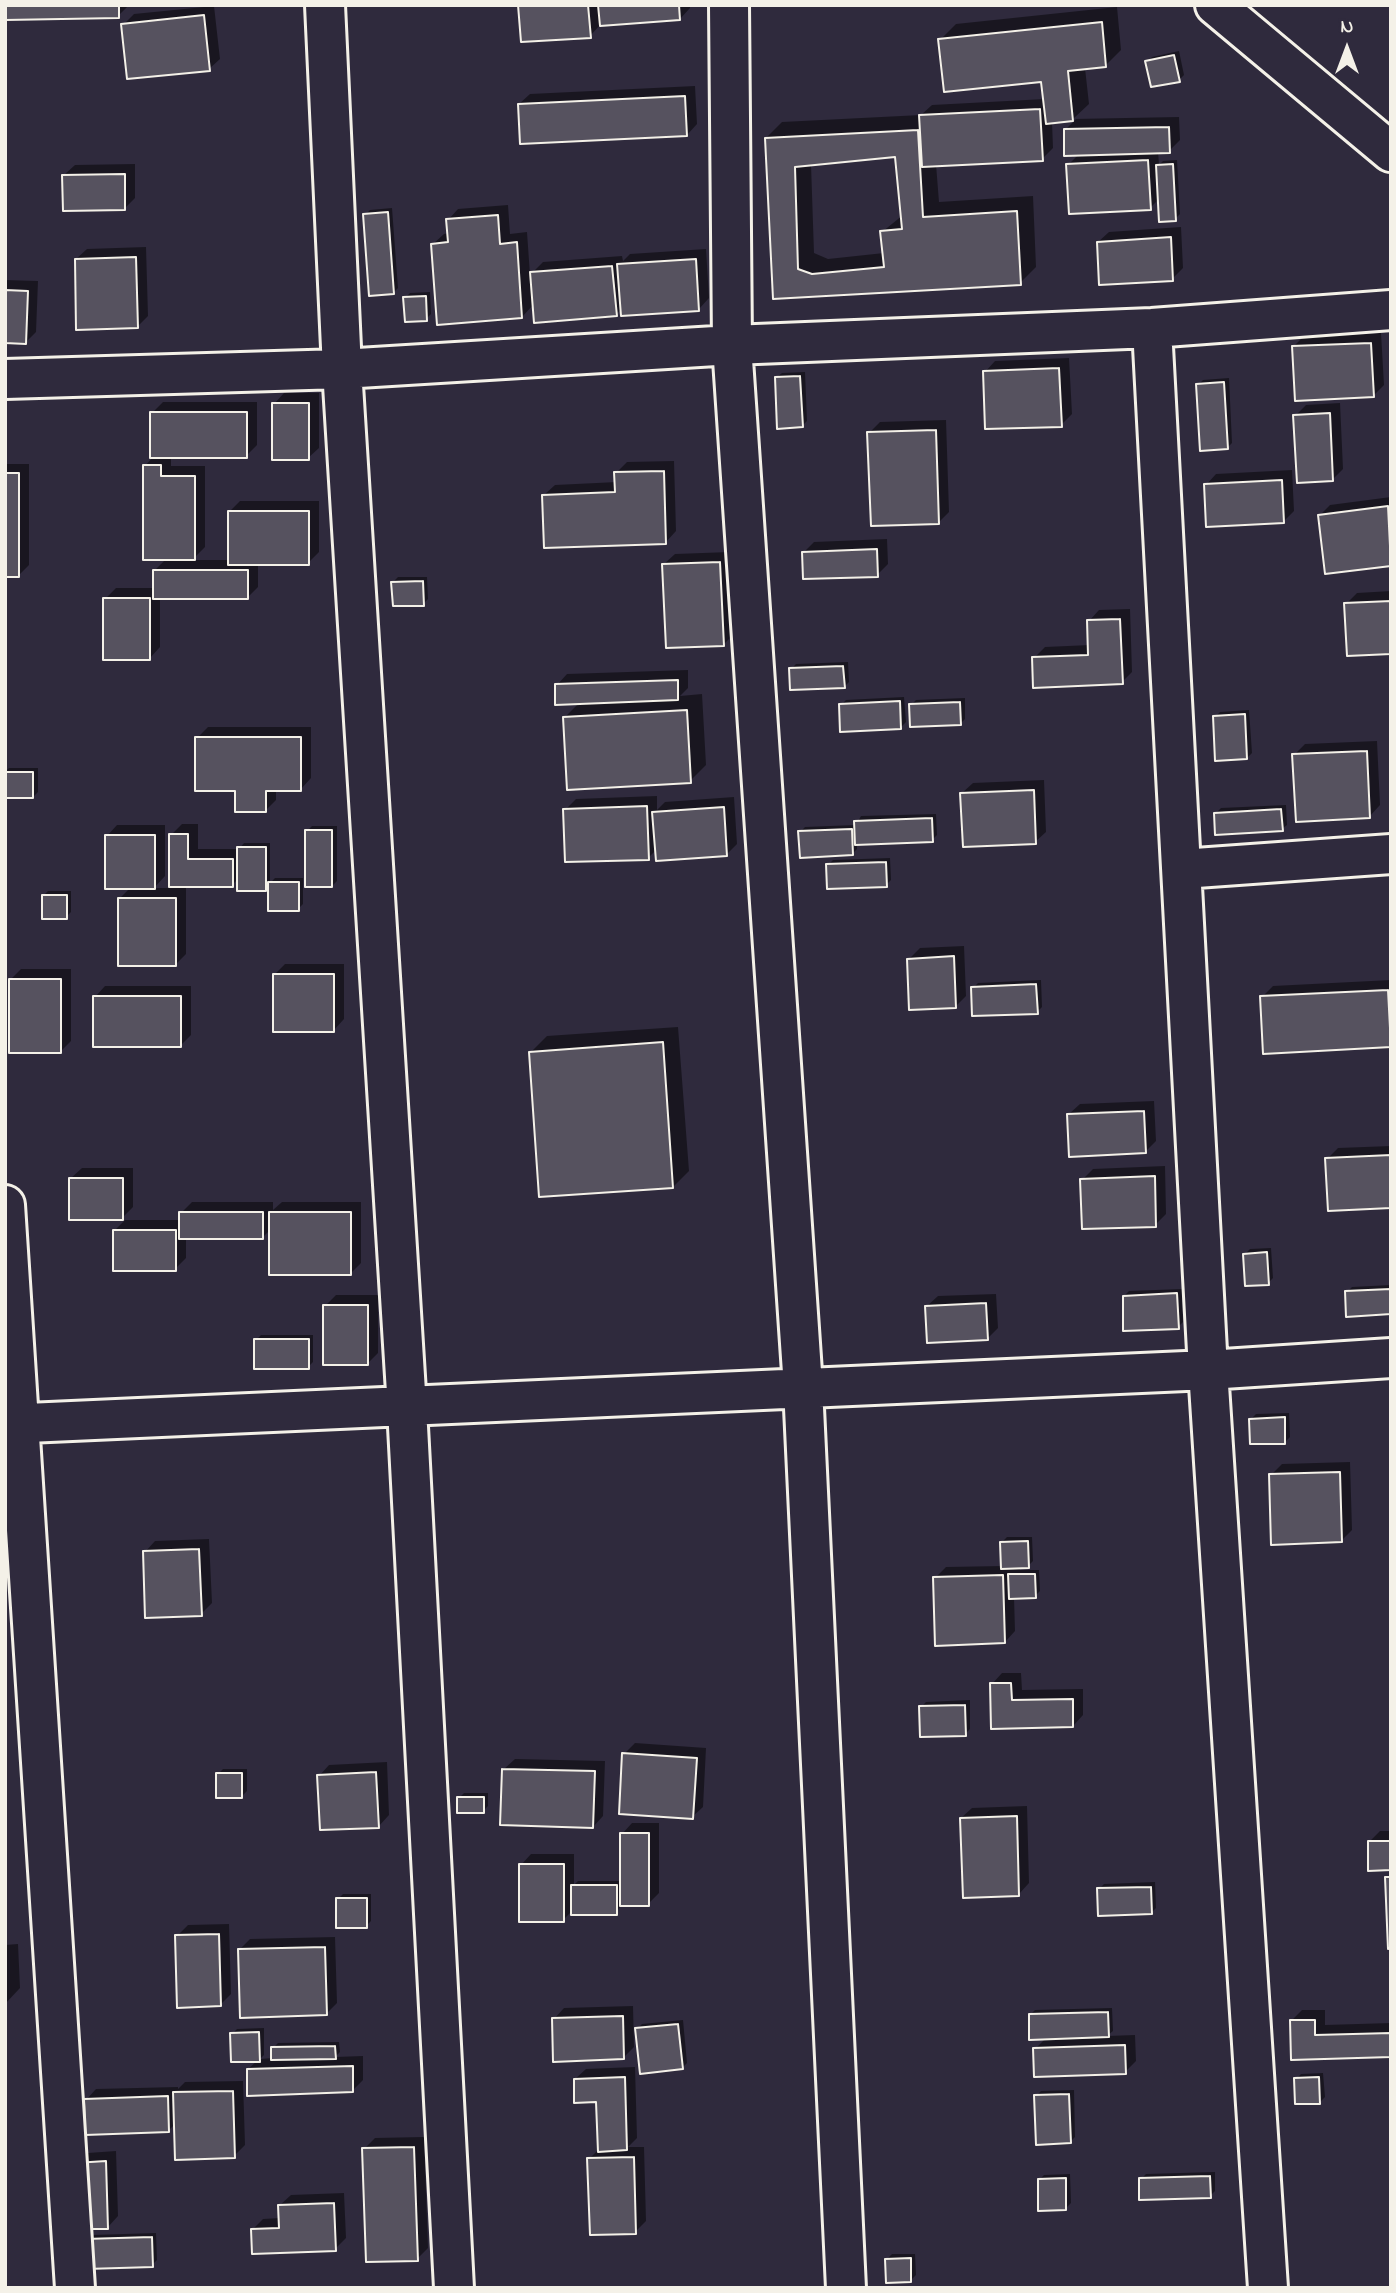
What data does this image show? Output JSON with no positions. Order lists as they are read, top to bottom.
{
  "north": "top"
}
